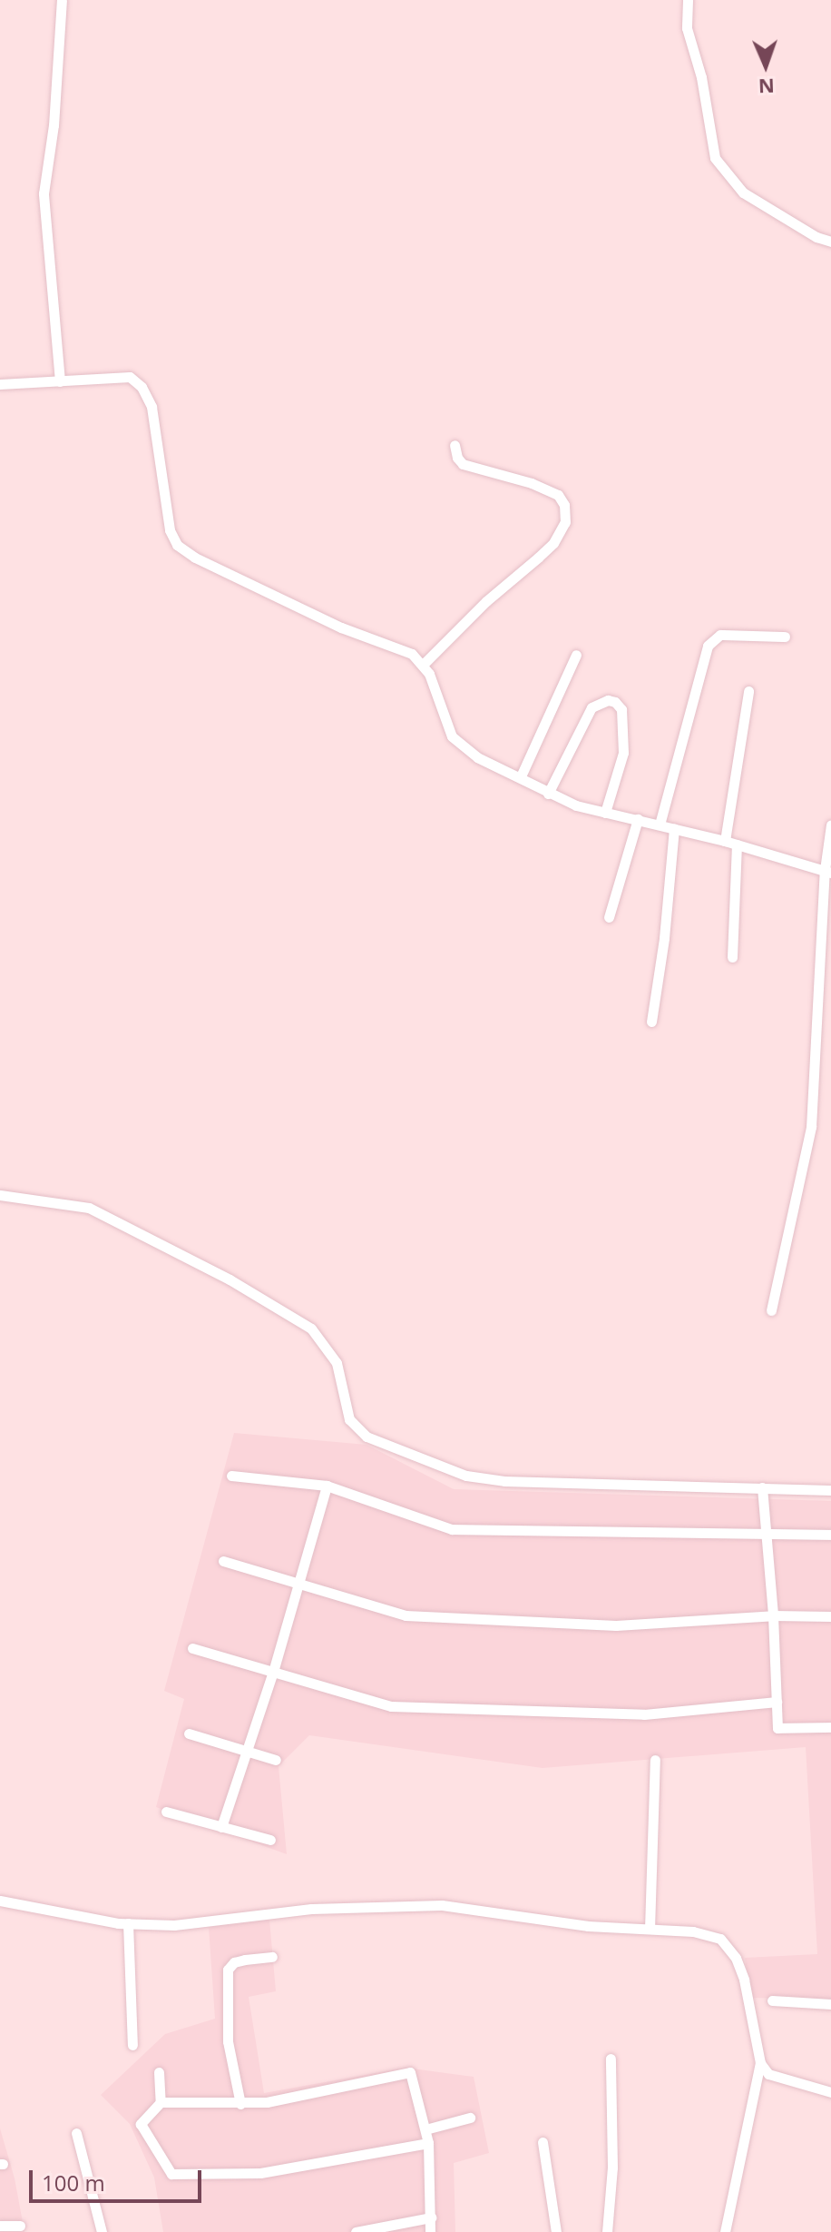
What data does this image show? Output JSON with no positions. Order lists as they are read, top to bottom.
{
  "scale_bar": "100 m",
  "north": "bottom"
}
